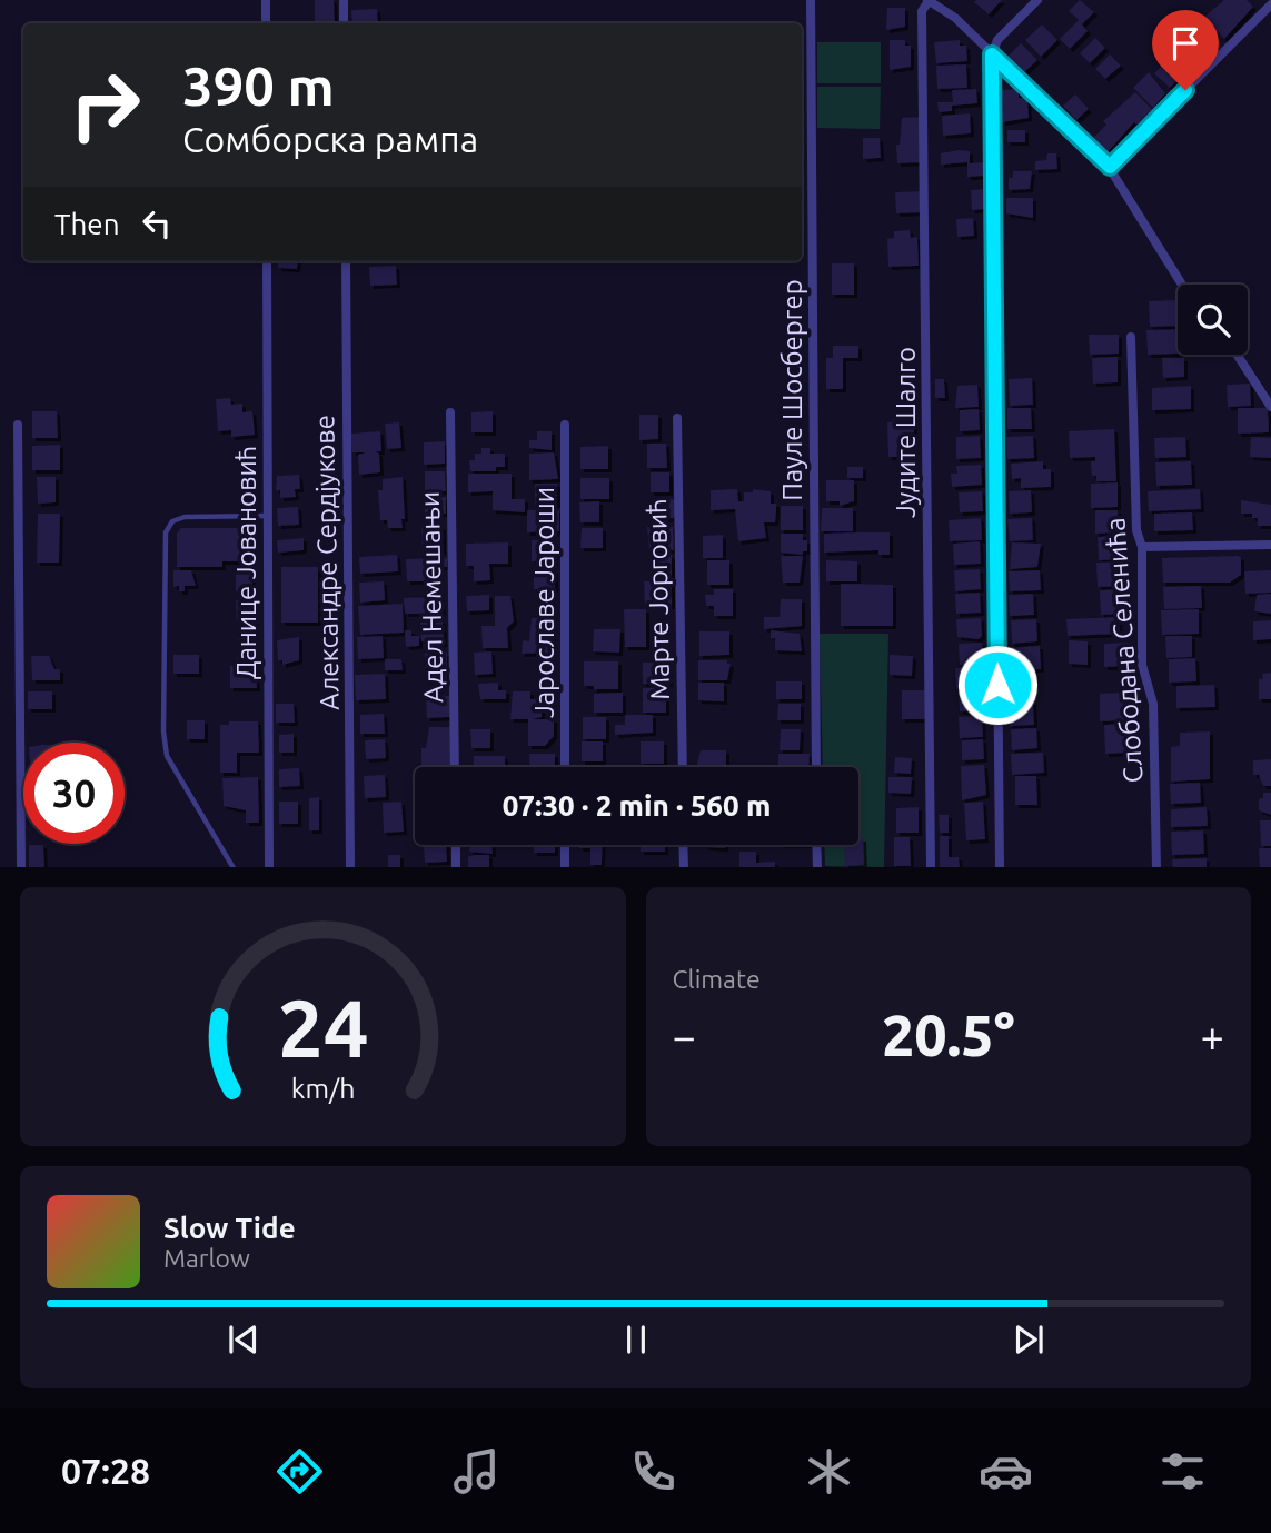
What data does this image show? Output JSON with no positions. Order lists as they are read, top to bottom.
{
  "streets": {
    "street": [
      "Пауле Шосбергер",
      "Јудите Шалго",
      "Данице Јовановић",
      "Александре Сердјукове",
      "Адел Немешањи",
      "Марте Јорговић",
      "Јарославе Јароши",
      "Слободана Селенића"
    ]
  },
  "page": {
    "turn": ["390 m", "Сомборска рампа"],
    "then": "Then",
    "limit": "30",
    "trip": "07:30 · 2 min · 560 m",
    "tile": "Climate",
    "heat": ["−", "20.5°", "+"],
    "song": ["Slow Tide", "Marlow"],
    "tabs": "07:28",
    "gauge": ["24", "km/h"]
  }
}
